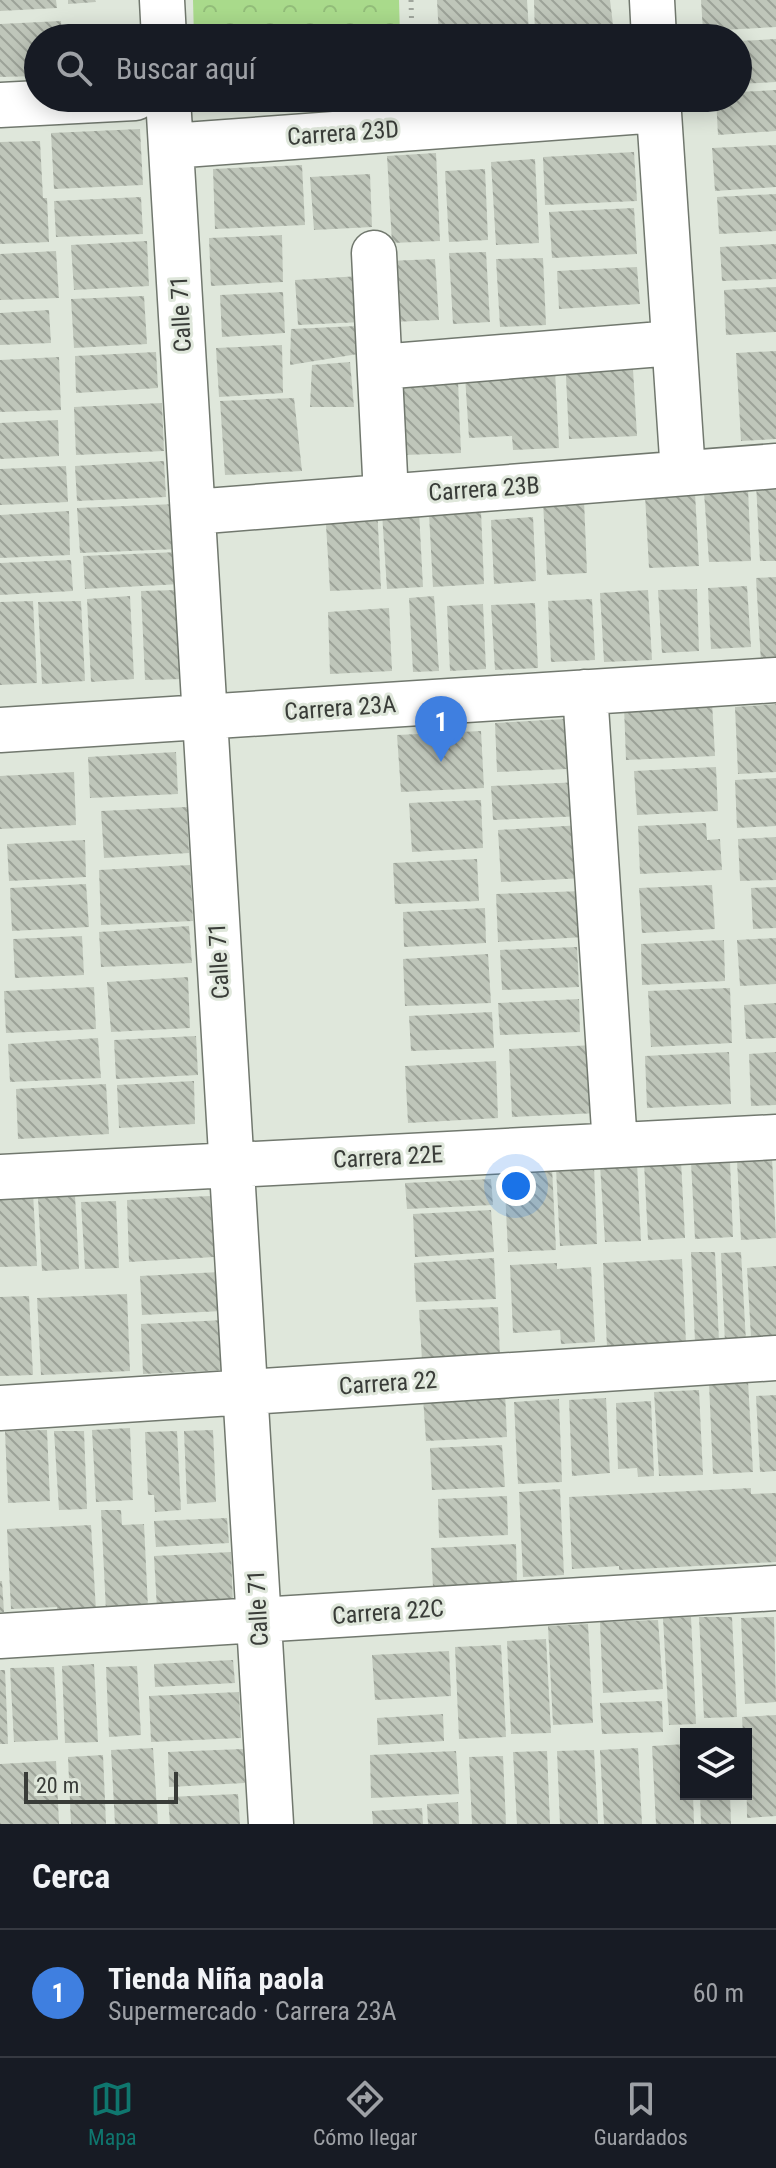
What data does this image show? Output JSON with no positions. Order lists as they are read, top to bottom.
{
  "streets": {
    "street": [
      "Carrera 23D",
      "Calle 71",
      "Carrera 23B",
      "Carrera 23A",
      "Carrera 22E",
      "Carrera 22",
      "Carrera 22C"
    ]
  },
  "crossings": [
    ["Carrera 23D", "Calle 71"],
    ["Calle 71", "Carrera 23B"],
    ["Calle 71", "Carrera 23A"],
    ["Calle 71", "Carrera 22E"],
    ["Calle 71", "Carrera 22"],
    ["Calle 71", "Carrera 22C"]
  ],
  "scale_bar": "20 m",
  "page": {
    "search": "Buscar aquí",
    "pins": "1",
    "scale": "20 m",
    "heading": "Cerca",
    "list": [
      {
        "mark": "1",
        "name": "Tienda Niña paola",
        "note": "Supermercado · Carrera 23A",
        "value": "60 m"
      }
    ],
    "nav": ["Mapa", "Cómo llegar", "Guardados"]
  }
}
